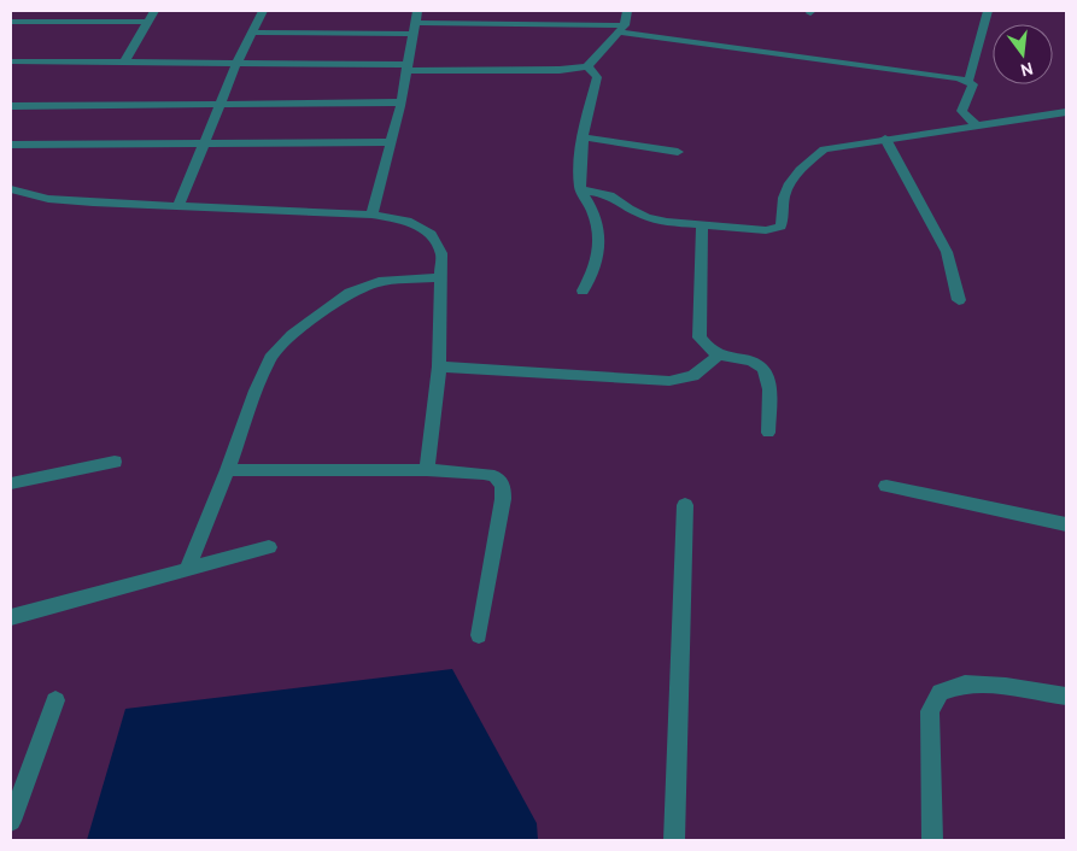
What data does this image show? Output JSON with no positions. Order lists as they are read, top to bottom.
{
  "north": "bottom"
}
